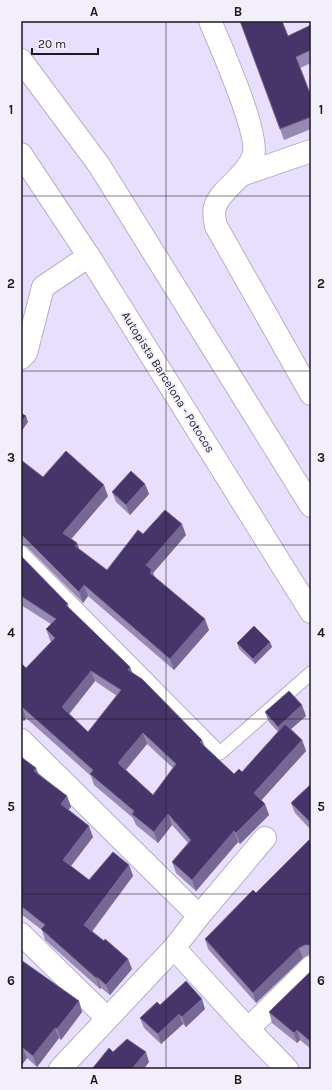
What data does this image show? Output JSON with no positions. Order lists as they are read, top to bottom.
{
  "streets": {
    "street": ["Autopista Barcelona - Potocos"]
  },
  "scale_bar": "20 m",
  "grid": {
    "columns": ["A", "B"],
    "rows": [
      "1",
      "2",
      "3",
      "4",
      "5",
      "6"
    ]
  }
}
